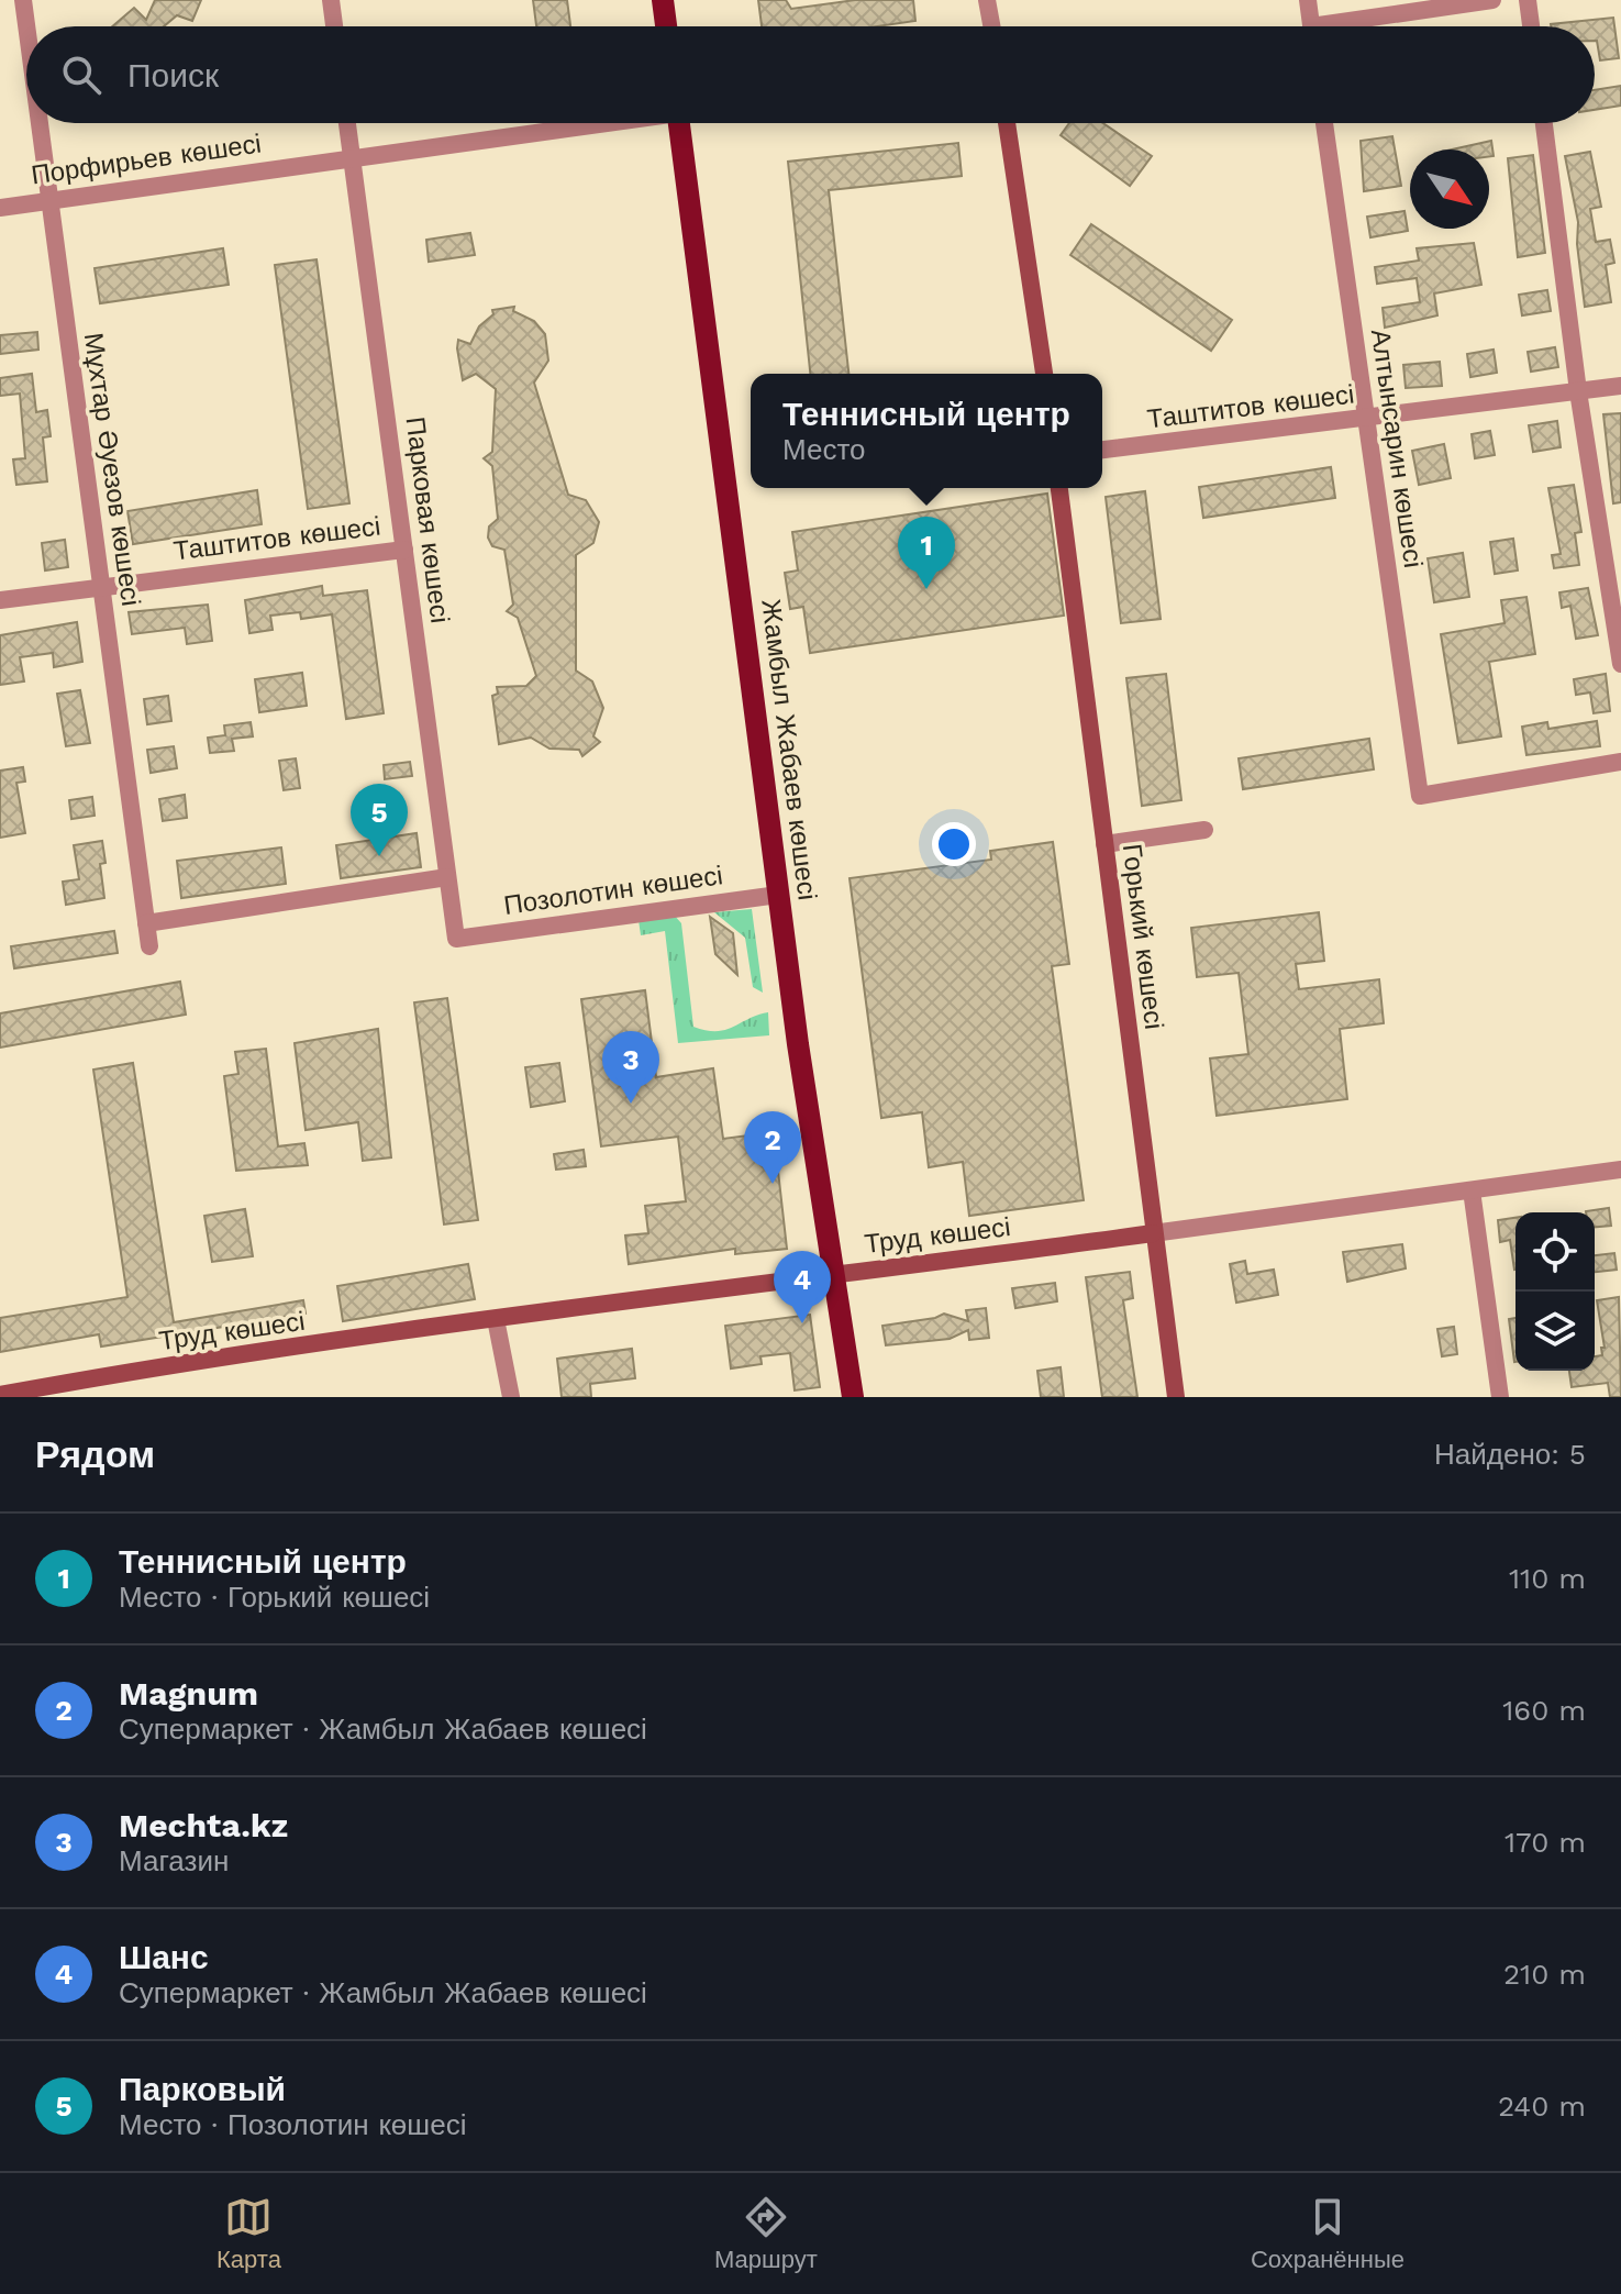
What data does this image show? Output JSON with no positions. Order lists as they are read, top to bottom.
{
  "streets": {
    "main road": ["Жамбыл Жабаев көшесі"],
    "street": [
      "Порфирьев көшесі",
      "Таштитов көшесі",
      "Алтынсарин көшесі",
      "Мұхтар Әуезов көшесі",
      "Парковая көшесі",
      "Позолотин көшесі",
      "Горький көшесі",
      "Труд көшесі"
    ]
  },
  "crossings": [
    ["Порфирьев көшесі", "Мұхтар Әуезов көшесі"],
    ["Порфирьев көшесі", "Парковая көшесі"],
    ["Таштитов көшесі", "Алтынсарин көшесі"],
    ["Таштитов көшесі", "Мұхтар Әуезов көшесі"],
    ["Таштитов көшесі", "Парковая көшесі"],
    ["Парковая көшесі", "Позолотин көшесі"],
    ["Жамбыл Жабаев көшесі", "Позолотин көшесі"],
    ["Жамбыл Жабаев көшесі", "Труд көшесі"],
    ["Горький көшесі", "Труд көшесі"]
  ],
  "north": "bottom right",
  "page": {
    "search": "Поиск",
    "popup": ["Теннисный центр", "Место"],
    "pins": [
      "1",
      "5",
      "3",
      "2",
      "4"
    ],
    "heading": ["Рядом", "Найдено: 5"],
    "list": [
      {
        "mark": "1",
        "name": "Теннисный центр",
        "note": "Место · Горький көшесі",
        "value": "110 m"
      },
      {
        "mark": "2",
        "name": "Magnum",
        "note": "Супермаркет · Жамбыл Жабаев көшесі",
        "value": "160 m"
      },
      {
        "mark": "3",
        "name": "Mechta.kz",
        "note": "Магазин",
        "value": "170 m"
      },
      {
        "mark": "4",
        "name": "Шанс",
        "note": "Супермаркет · Жамбыл Жабаев көшесі",
        "value": "210 m"
      },
      {
        "mark": "5",
        "name": "Парковый",
        "note": "Место · Позолотин көшесі",
        "value": "240 m"
      }
    ],
    "nav": ["Карта", "Маршрут", "Сохранённые"]
  }
}
